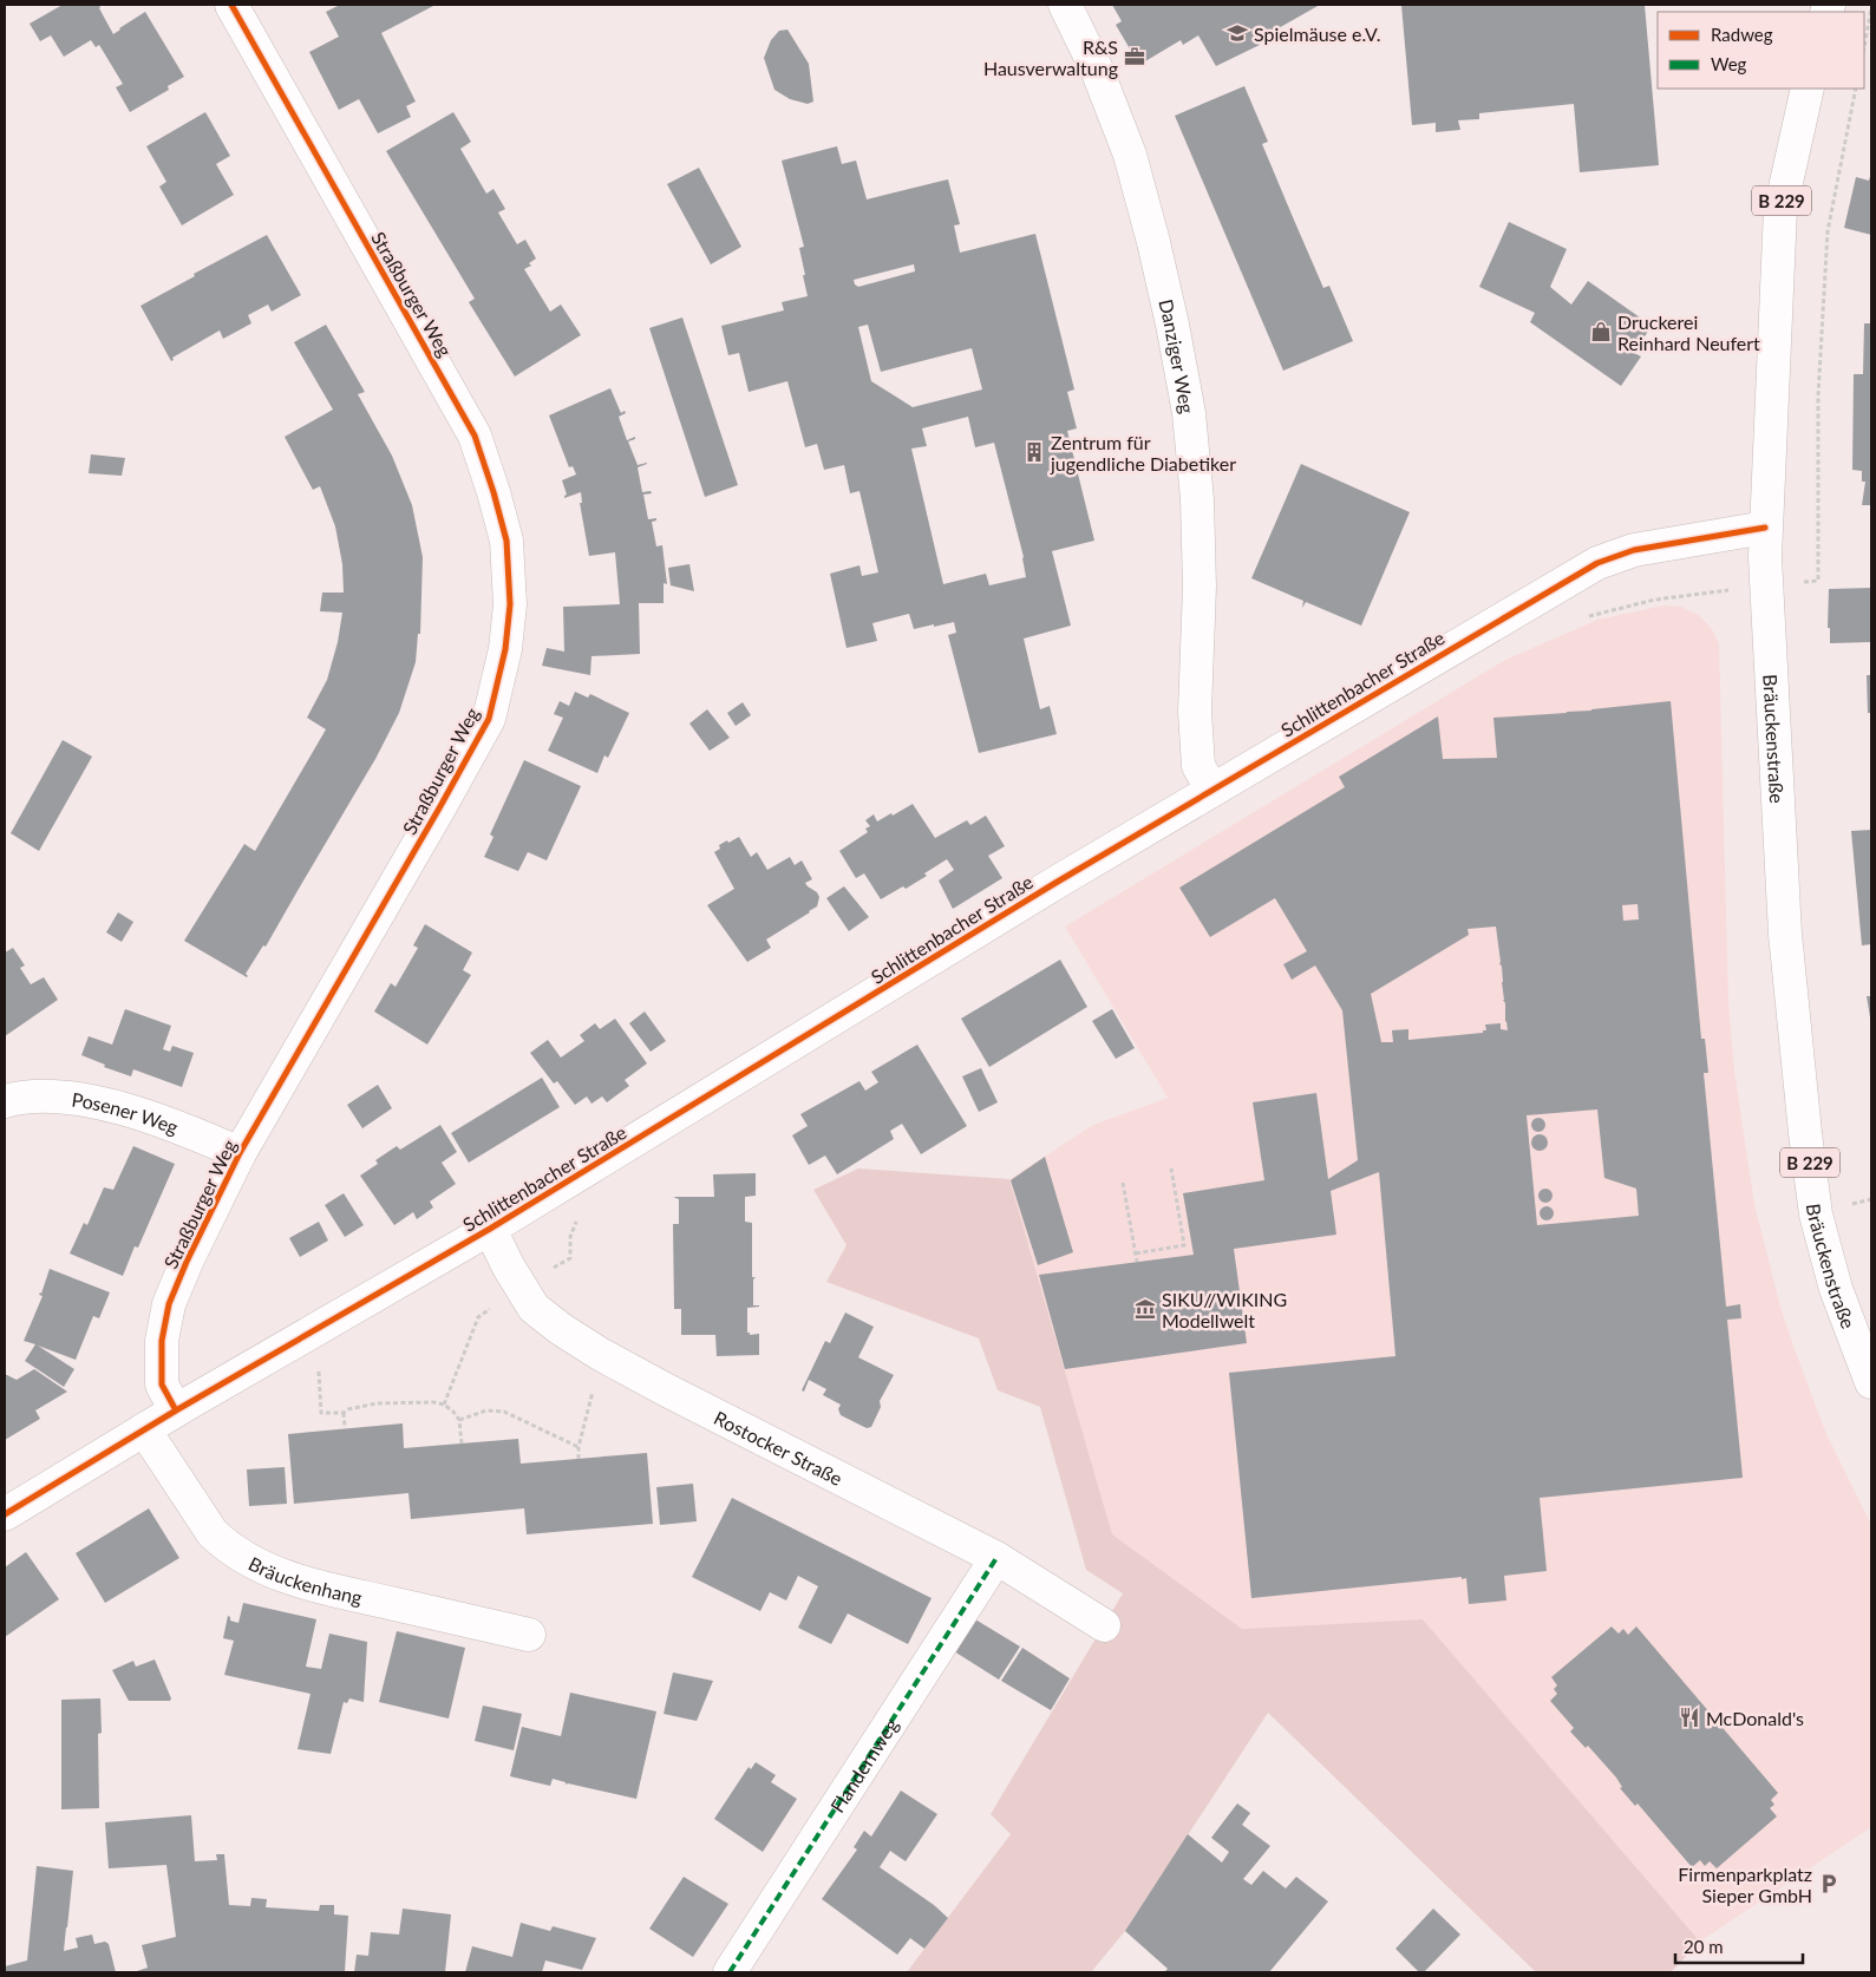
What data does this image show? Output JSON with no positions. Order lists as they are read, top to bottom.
{
  "streets": {
    "street": [
      "B 229",
      "Straßburger Weg",
      "Danziger Weg",
      "Schlittenbacher Straße",
      "Bräuckenstraße",
      "Posener Weg",
      "Rostocker Straße",
      "Bräuckenhang",
      "Flandernweg"
    ]
  },
  "crossings": [
    ["Straßburger Weg", "Schlittenbacher Straße"],
    ["Straßburger Weg", "Posener Weg"],
    ["Danziger Weg", "Schlittenbacher Straße"],
    ["Schlittenbacher Straße", "Bräuckenstraße"],
    ["Schlittenbacher Straße", "Rostocker Straße"],
    ["Rostocker Straße", "Flandernweg"]
  ],
  "places": {
    "school or university": ["Spielmäuse e.V."],
    "office": ["R&S Hausverwaltung"],
    "shop": ["Druckerei Reinhard Neufert"],
    "building": ["Zentrum für jugendliche Diabetiker"],
    "museum": ["SIKU//WIKING Modellwelt"],
    "restaurant": ["McDonald's"],
    "parking": ["Firmenparkplatz Sieper GmbH"]
  },
  "legend": ["Radweg", "Weg"],
  "scale_bar": "20 m"
}
